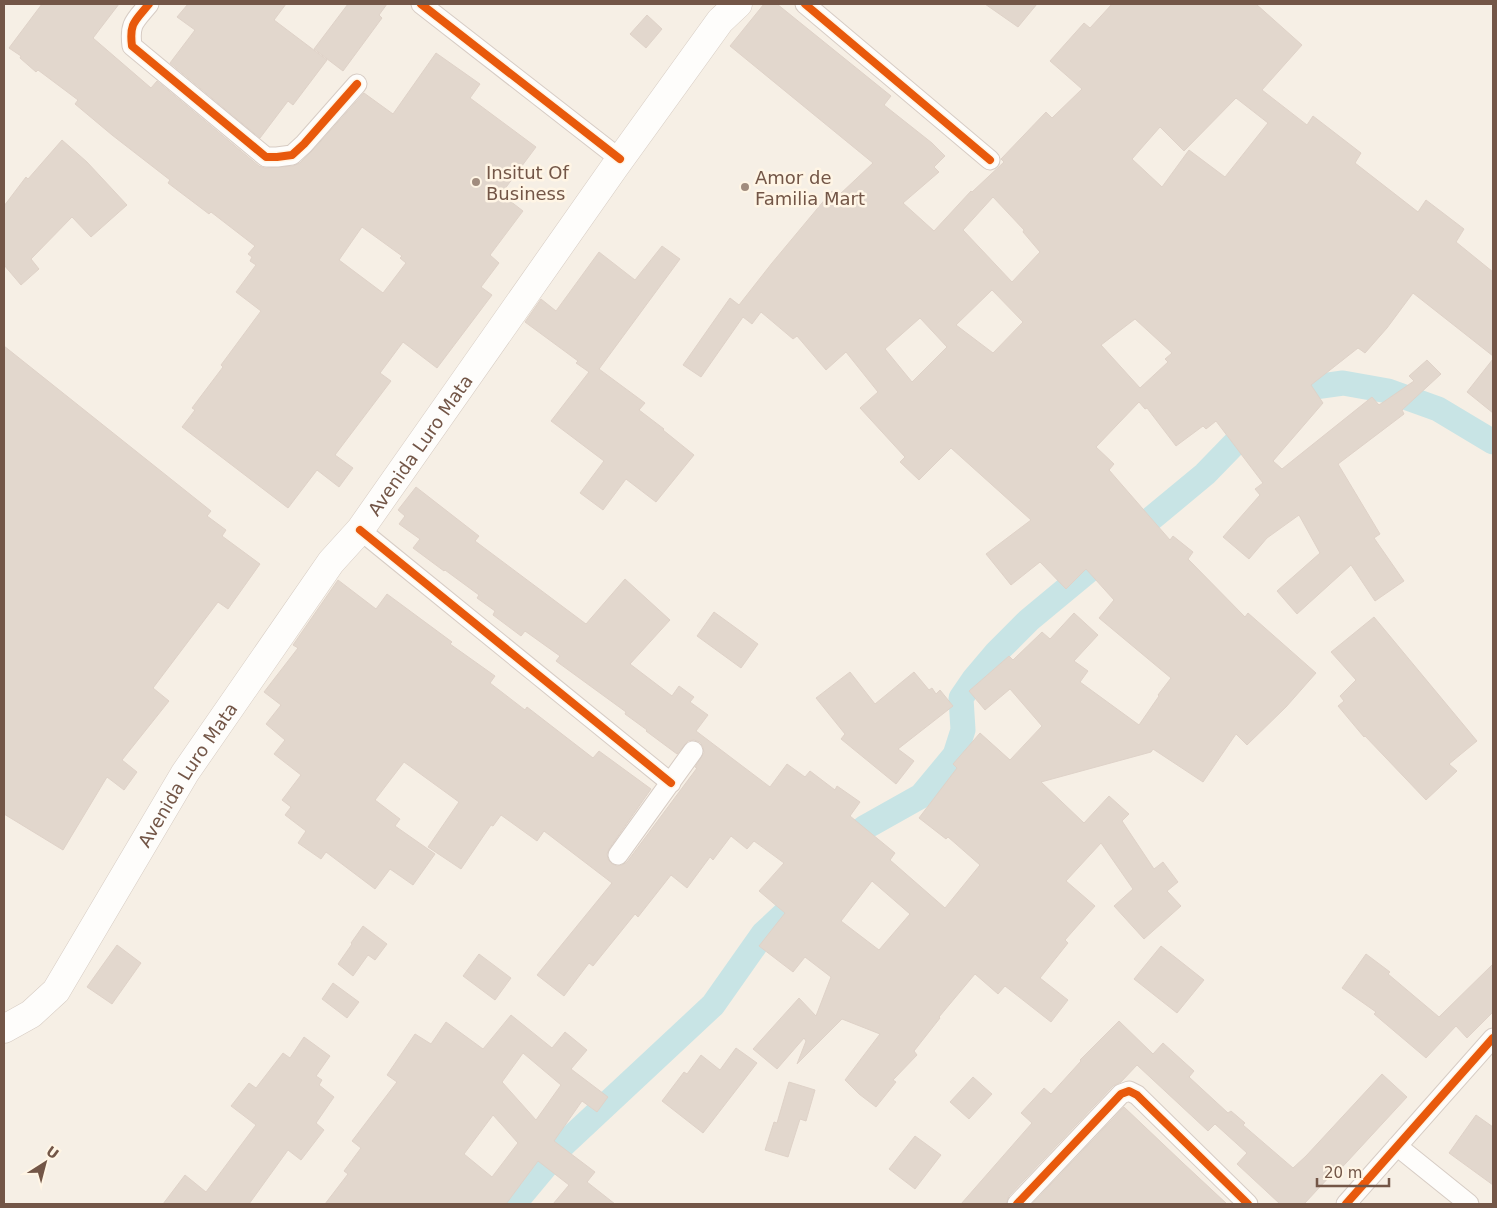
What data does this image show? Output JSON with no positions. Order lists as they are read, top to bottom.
{
  "streets": {
    "main road": ["Avenida Luro Mata"]
  },
  "places": ["Insitut Of Business", "Amor de Familia Mart"],
  "scale_bar": "20 m",
  "north": "top right"
}
